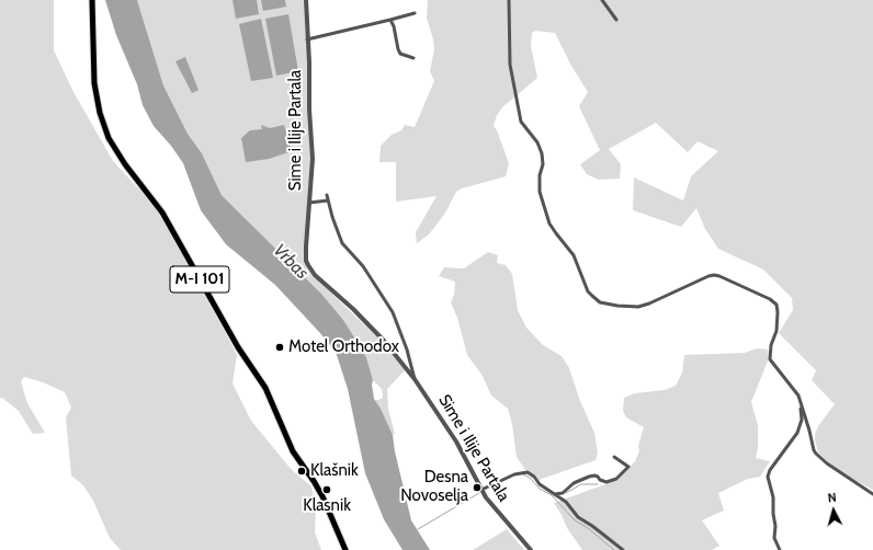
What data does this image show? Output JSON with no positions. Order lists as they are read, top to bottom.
{
  "streets": {
    "main road": ["M-I 101"],
    "street": ["Sime i Ilije Partala"]
  },
  "water": ["Vrbas"],
  "places": [
    "Motel Orthodox",
    "Klašnik",
    "Desna Novoselja",
    "Klasnik"
  ],
  "north": "top"
}
